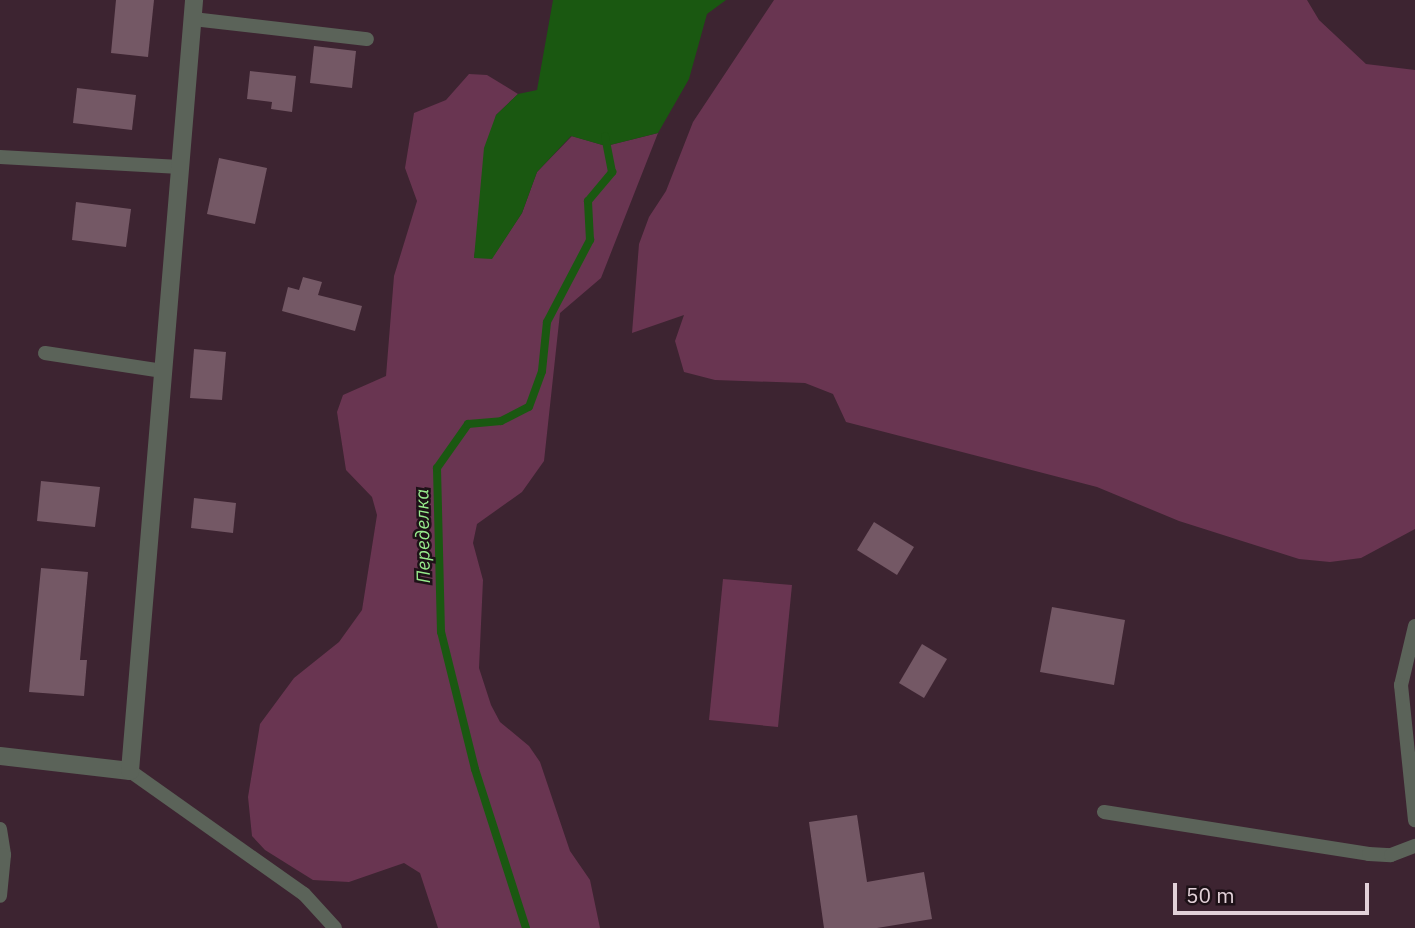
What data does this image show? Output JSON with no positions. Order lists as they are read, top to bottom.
{
  "water": ["Переделка"],
  "scale_bar": "50 m"
}
